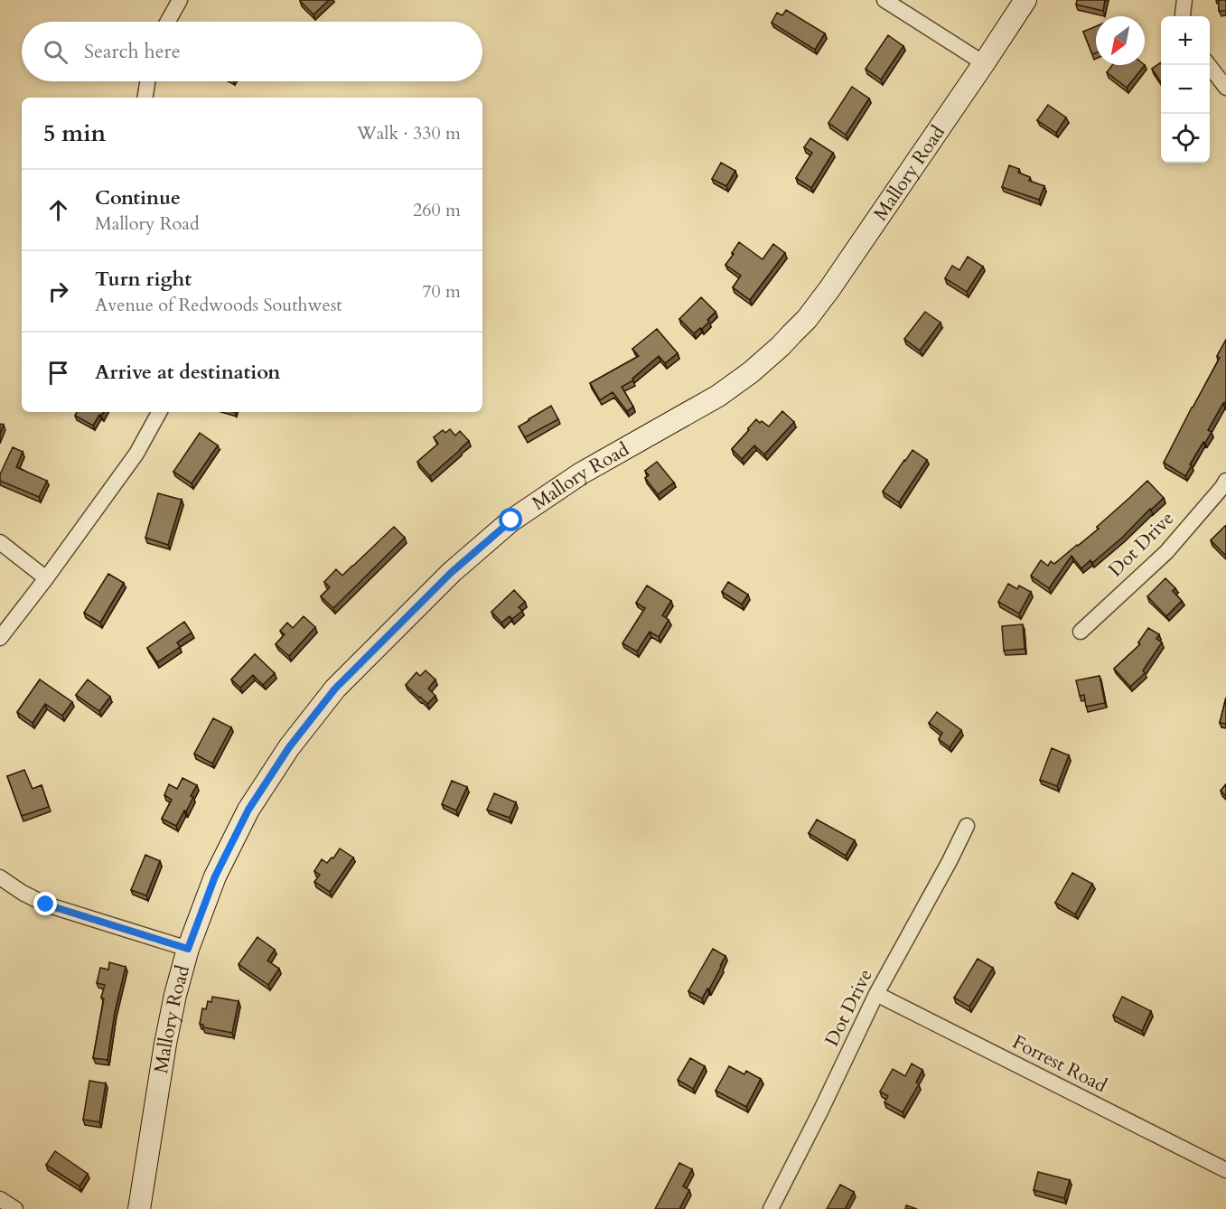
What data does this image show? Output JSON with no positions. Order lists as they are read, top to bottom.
{
  "streets": {
    "street": ["Mallory Road", "Dot Drive", "Forrest Road"]
  },
  "crossings": [
    ["Dot Drive", "Forrest Road"]
  ],
  "north": "bottom left",
  "page": {
    "map_buttons": ["+", "−"],
    "search": "Search here",
    "heading": ["5 min", "Walk · 330 m"],
    "list": [
      ["Continue", "Mallory Road", "260 m"],
      ["Turn right", "Avenue of Redwoods Southwest", "70 m"],
      "Arrive at destination"
    ]
  }
}
